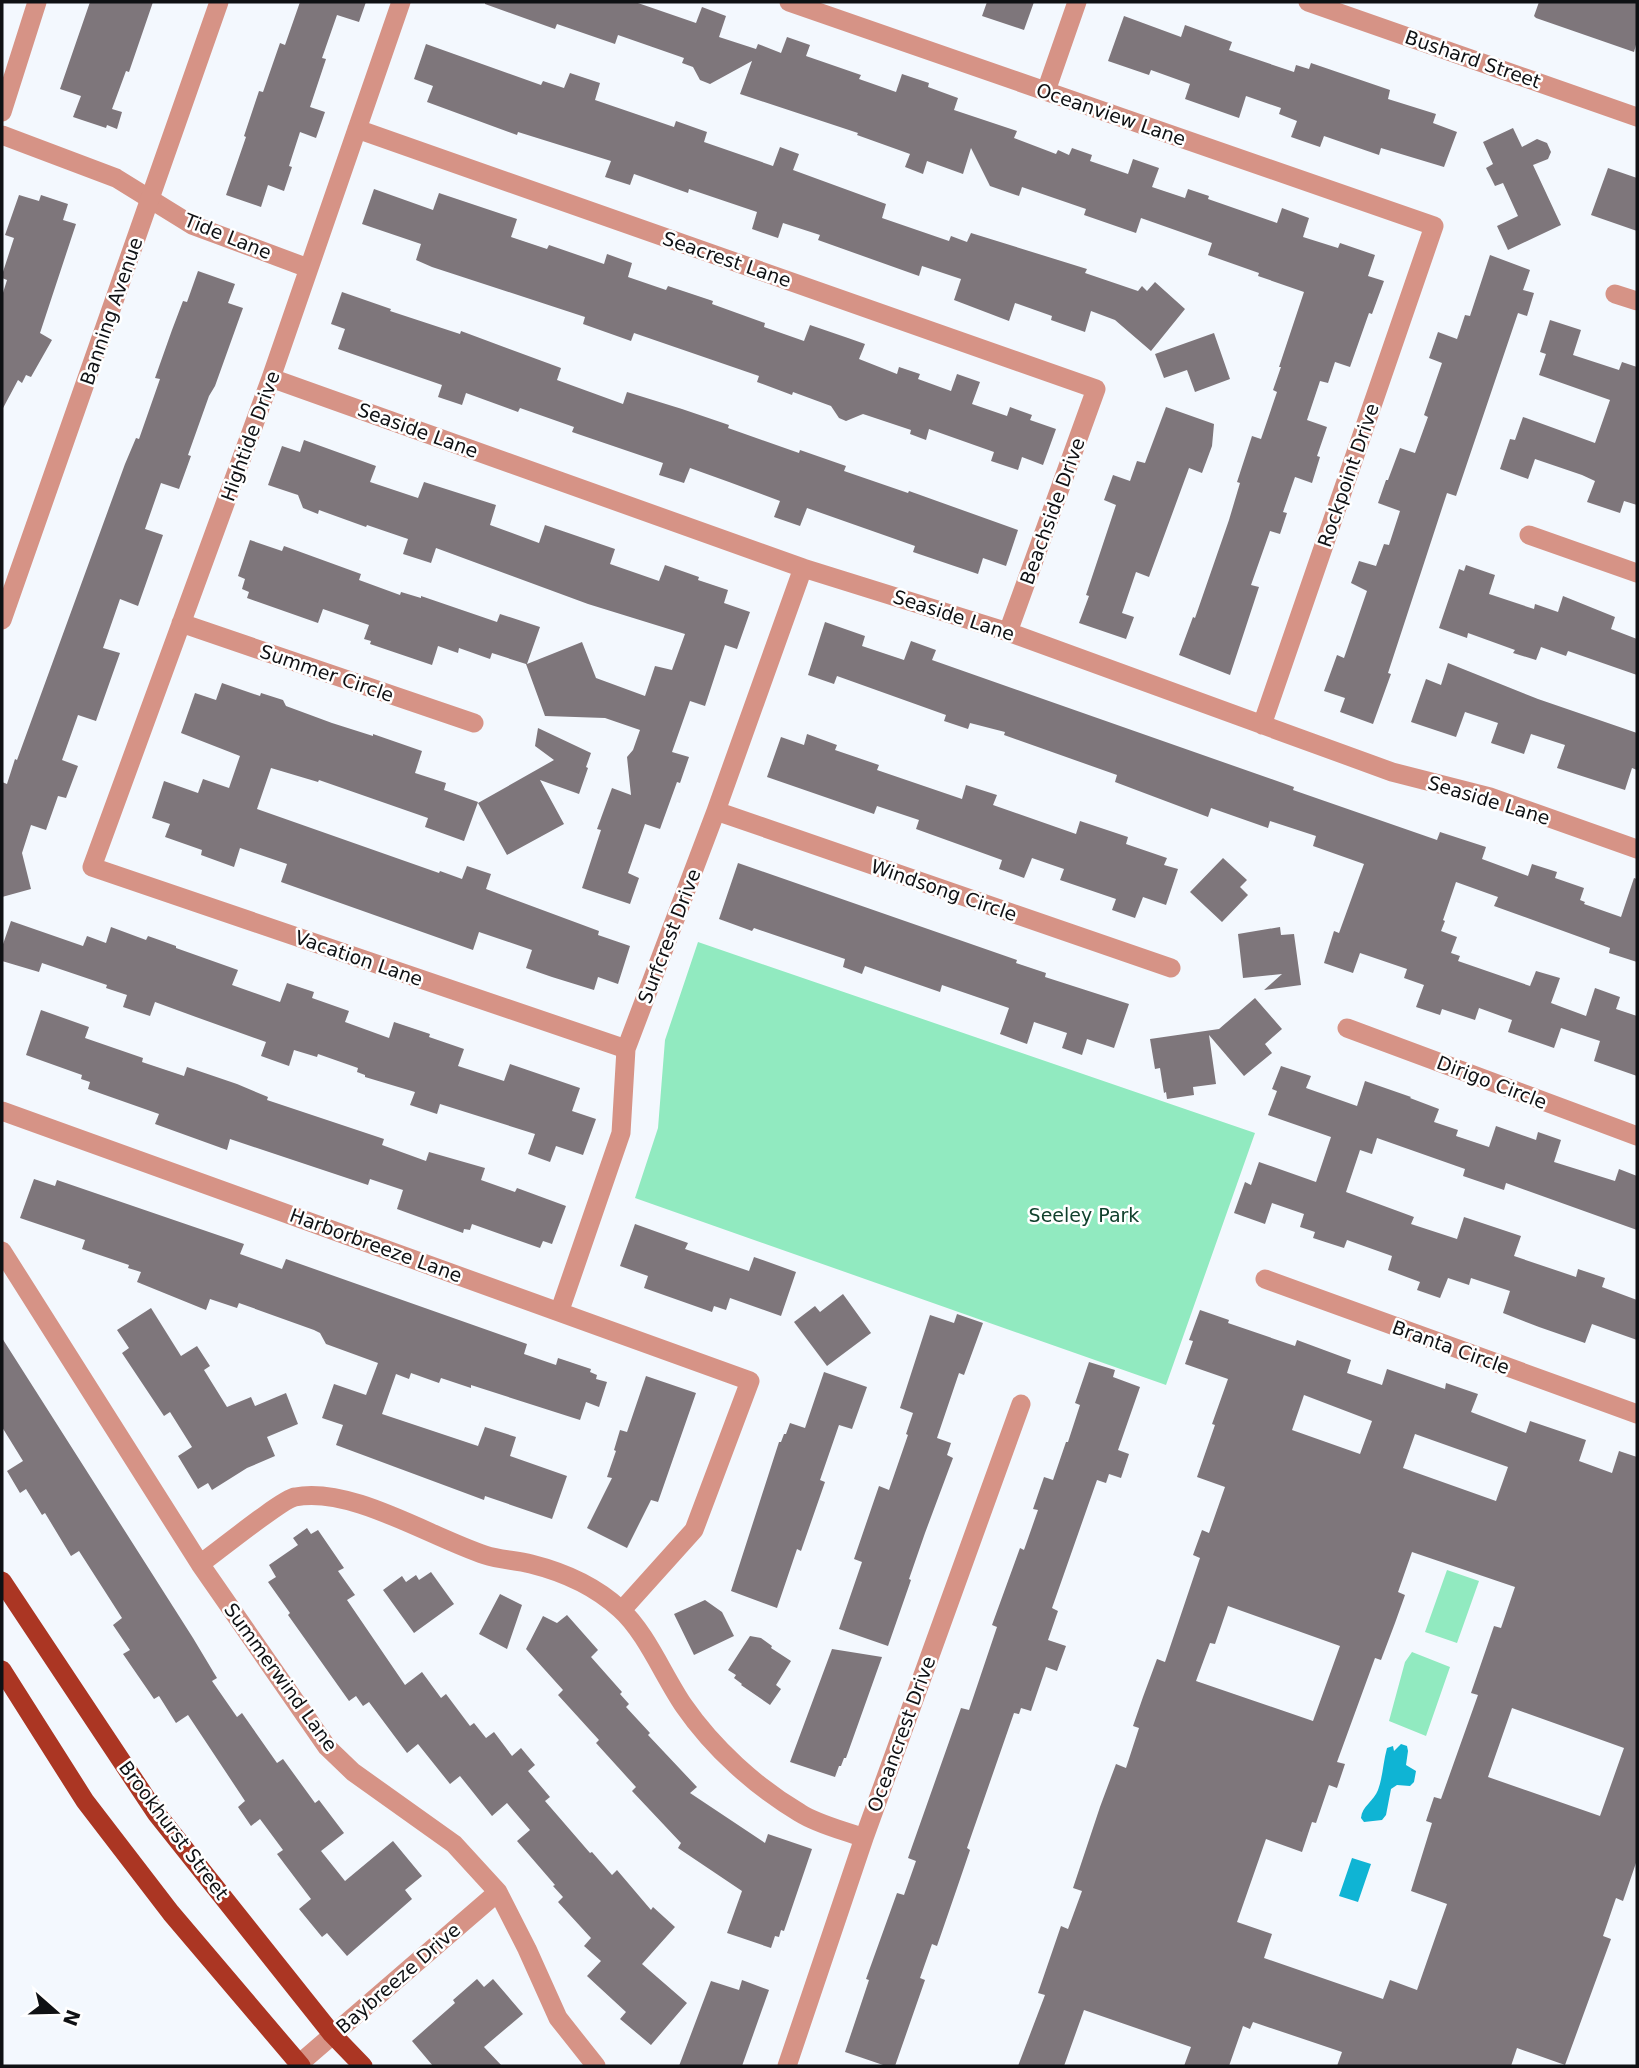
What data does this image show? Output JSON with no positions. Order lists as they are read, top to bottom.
{
  "streets": {
    "main road": ["Brookhurst Street"],
    "street": [
      "Bushard Street",
      "Oceanview Lane",
      "Tide Lane",
      "Seacrest Lane",
      "Banning Avenue",
      "Seaside Lane",
      "Hightide Drive",
      "Rockpoint Drive",
      "Beachside Drive",
      "Summer Circle",
      "Windsong Circle",
      "Surfcrest Drive",
      "Vacation Lane",
      "Dirigo Circle",
      "Harborbreeze Lane",
      "Branta Circle",
      "Summerwind Lane",
      "Oceancrest Drive",
      "Baybreeze Drive"
    ]
  },
  "crossings": [
    ["Oceanview Lane", "Rockpoint Drive"],
    ["Tide Lane", "Banning Avenue"],
    ["Tide Lane", "Hightide Drive"],
    ["Seacrest Lane", "Hightide Drive"],
    ["Seacrest Lane", "Beachside Drive"],
    ["Seaside Lane", "Hightide Drive"],
    ["Seaside Lane", "Rockpoint Drive"],
    ["Seaside Lane", "Beachside Drive"],
    ["Seaside Lane", "Surfcrest Drive"],
    ["Hightide Drive", "Summer Circle"],
    ["Hightide Drive", "Vacation Lane"],
    ["Windsong Circle", "Surfcrest Drive"],
    ["Surfcrest Drive", "Vacation Lane"],
    ["Surfcrest Drive", "Harborbreeze Lane"],
    ["Summerwind Lane", "Baybreeze Drive"],
    ["Brookhurst Street", "Baybreeze Drive"]
  ],
  "parks": ["Seeley Park"],
  "north": "right"
}
